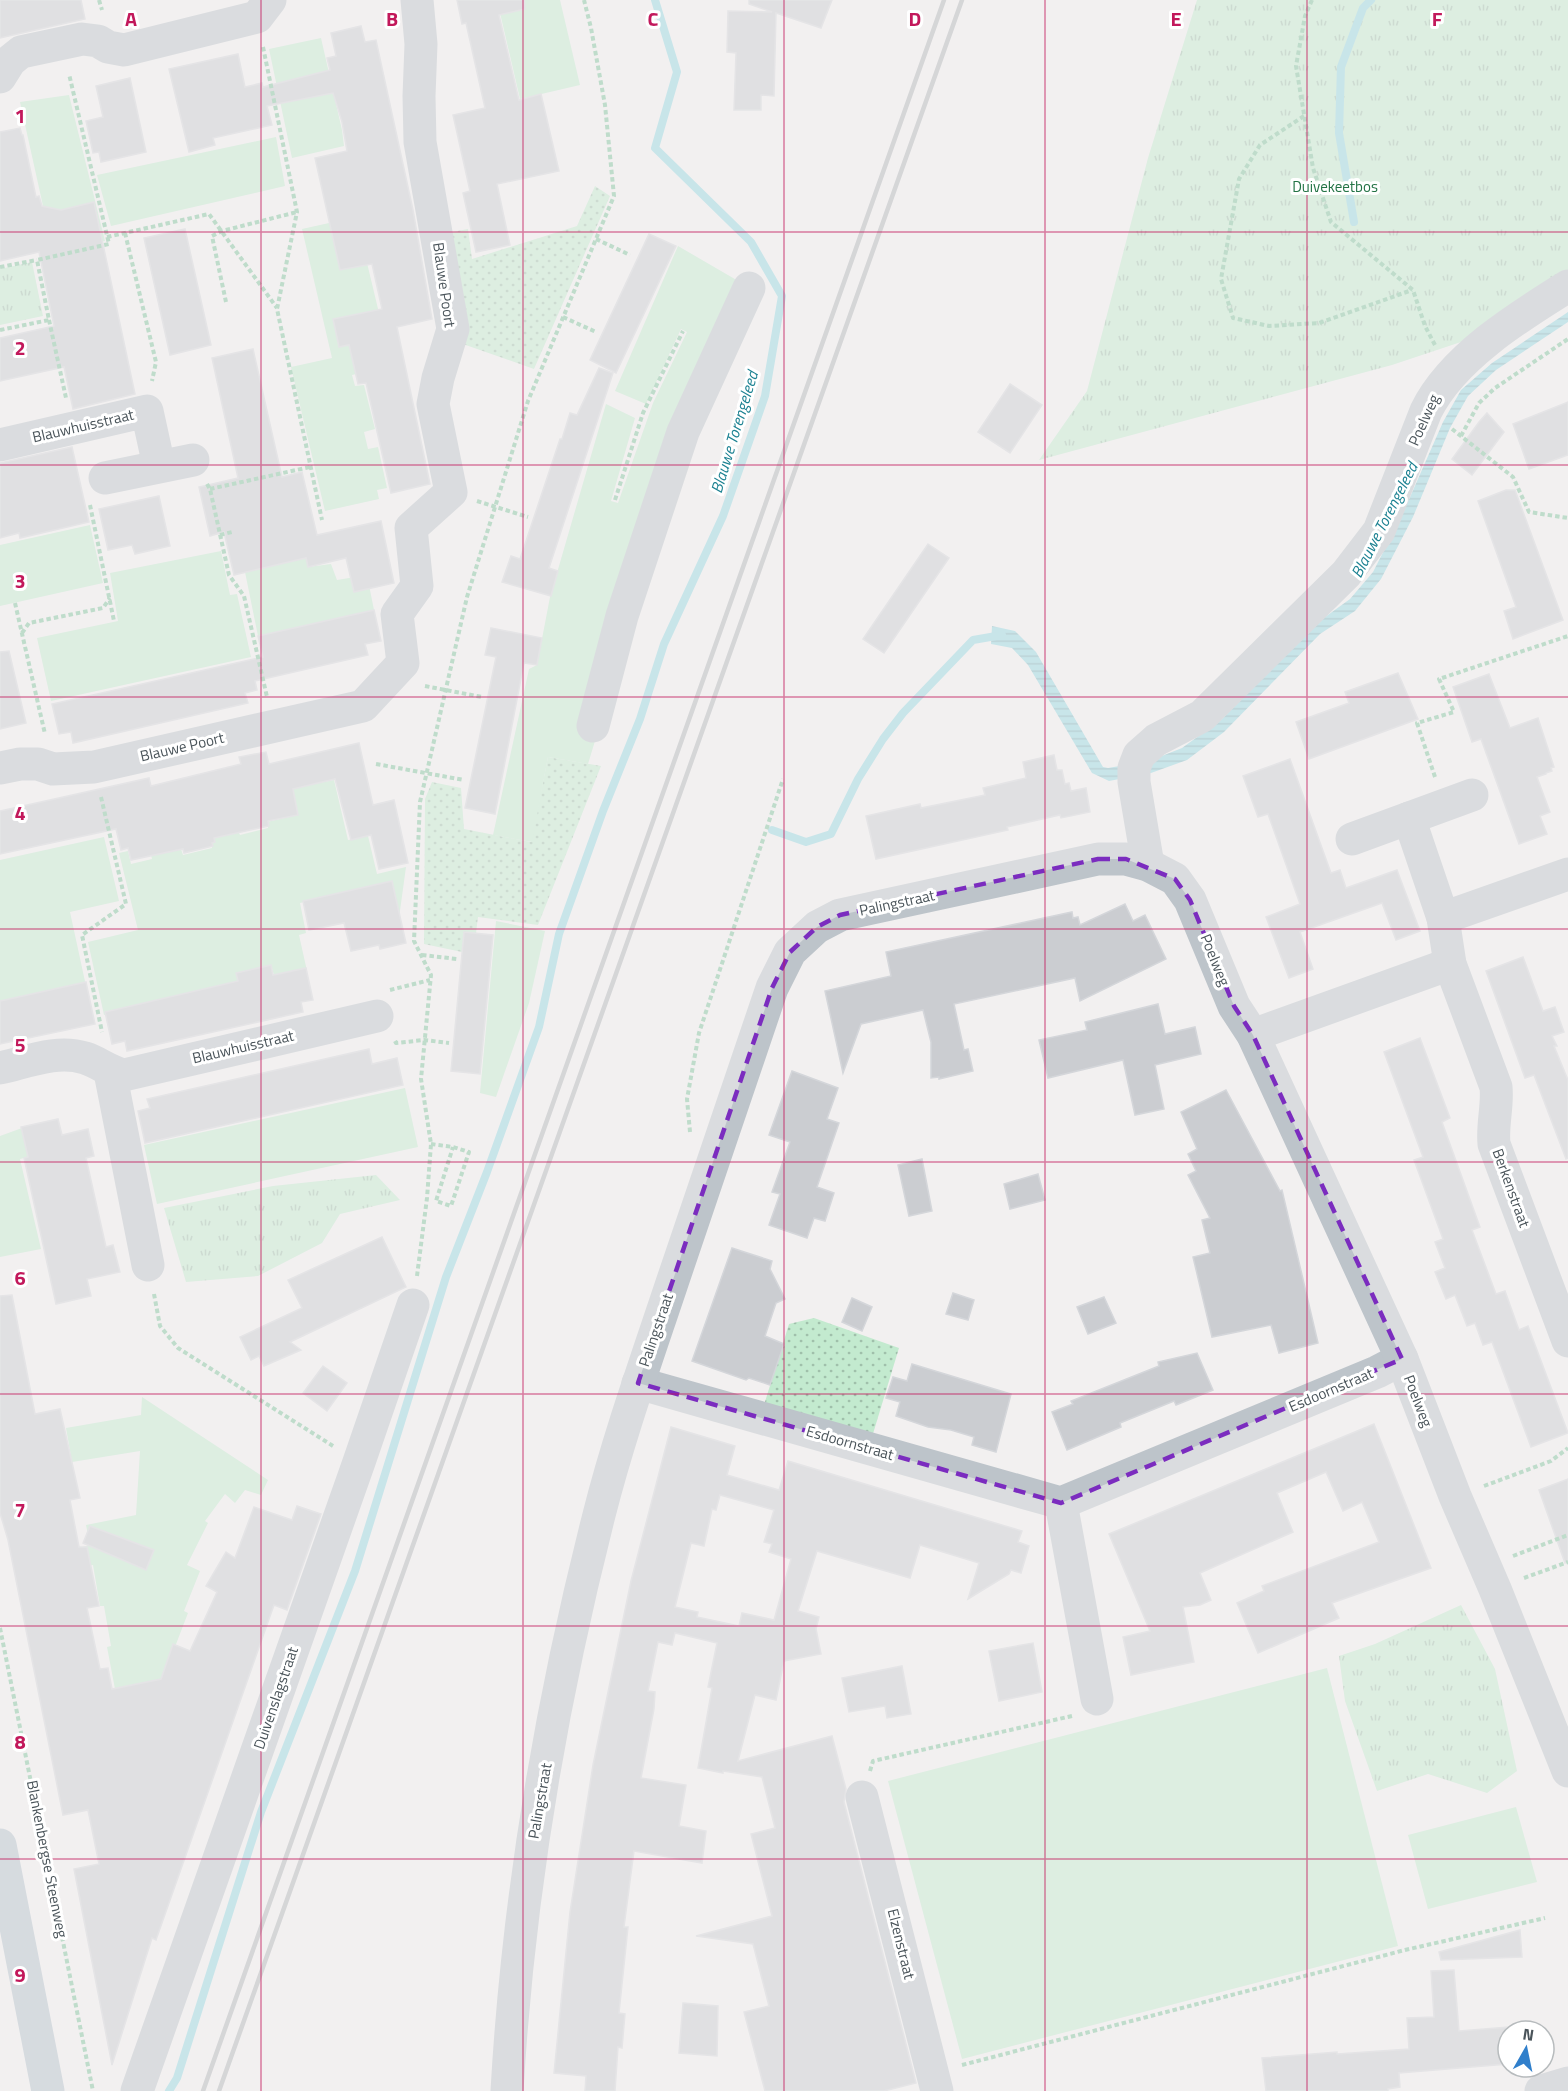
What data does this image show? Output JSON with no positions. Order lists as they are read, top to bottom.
{
  "streets": {
    "street": [
      "Blauwe Poort",
      "Poelweg",
      "Blauwhuisstraat",
      "Palingstraat",
      "Berkenstraat",
      "Esdoornstraat",
      "Duivenslagstraat",
      "Elzenstraat"
    ],
    "path": ["Blankenbergse Steenweg"]
  },
  "crossings": [
    ["Poelweg", "Palingstraat"],
    ["Poelweg", "Esdoornstraat"],
    ["Palingstraat", "Esdoornstraat"]
  ],
  "water": ["Blauwe Torengeleed"],
  "parks": ["Duivekeetbos"],
  "north": "top",
  "grid": {
    "columns": [
      "A",
      "B",
      "C",
      "D",
      "E",
      "F"
    ],
    "rows": [
      "1",
      "2",
      "3",
      "4",
      "5",
      "6",
      "7",
      "8",
      "9"
    ]
  }
}
